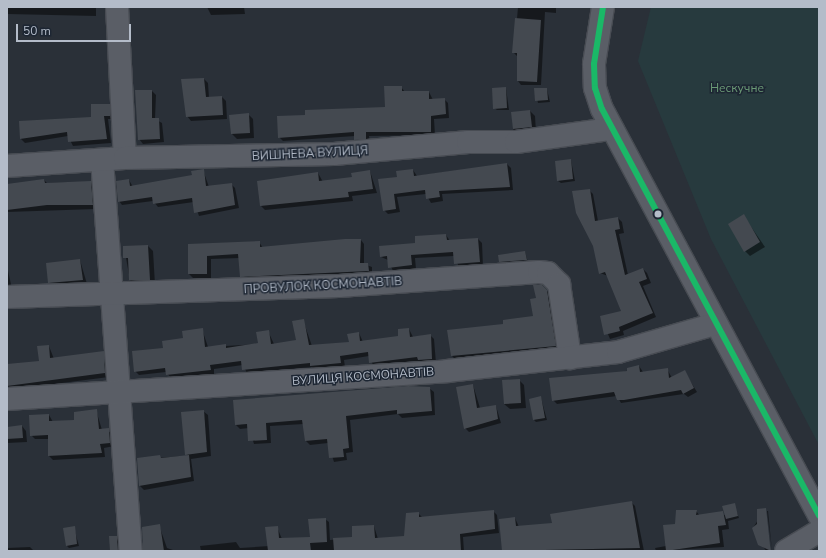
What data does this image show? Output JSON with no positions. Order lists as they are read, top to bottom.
{
  "streets": {
    "street": ["ВИШНЕВА ВУЛИЦЯ", "ПРОВУЛОК КОСМОНАВТІВ", "ВУЛИЦЯ КОСМОНАВТІВ"]
  },
  "crossings": [
    ["ПРОВУЛОК КОСМОНАВТІВ", "ВУЛИЦЯ КОСМОНАВТІВ"]
  ],
  "parks": ["Нескучне"],
  "scale_bar": "50 m"
}
